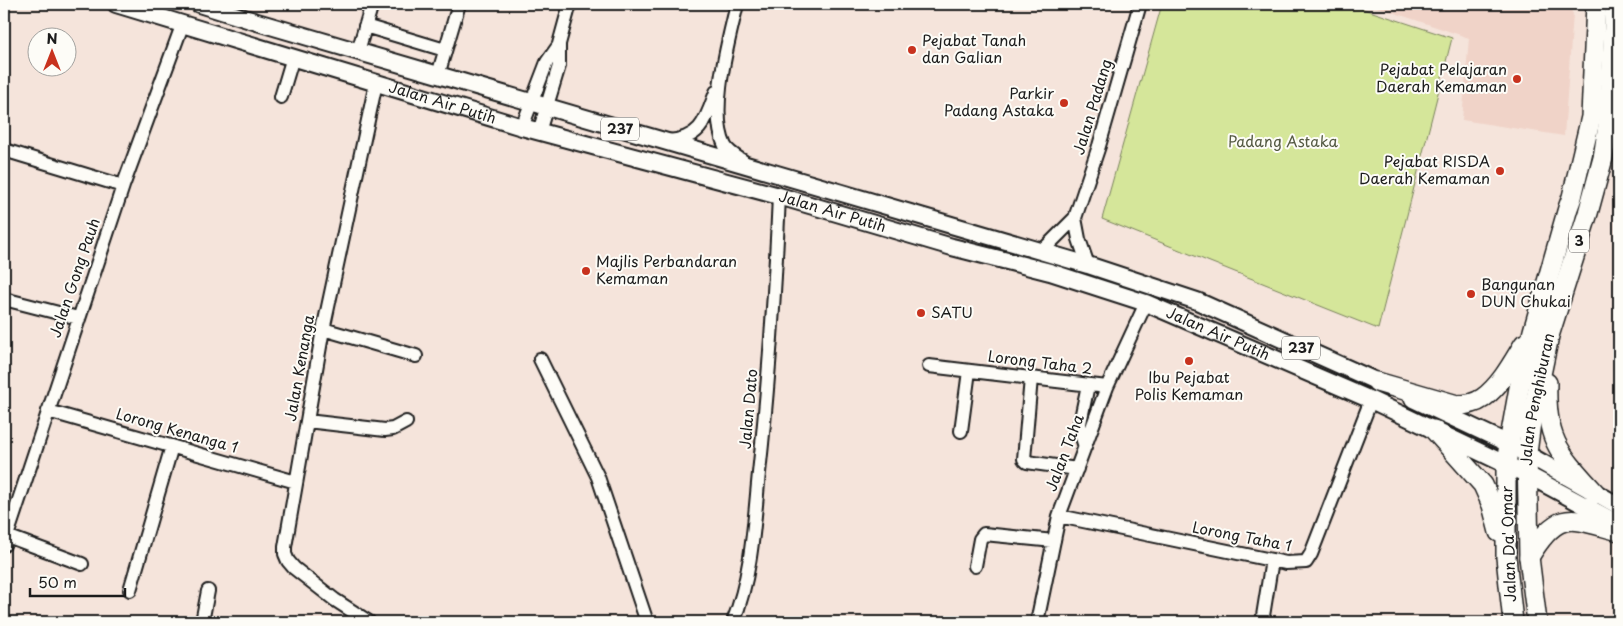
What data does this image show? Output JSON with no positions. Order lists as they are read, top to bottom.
{
  "streets": {
    "highway": ["3", "Jalan Penghiburan", "Jalan Da' Omar"],
    "main road": ["Jalan Air Putih", "237"],
    "street": [
      "Jalan Padang",
      "Jalan Gong Pauh",
      "Lorong Taha 2",
      "Jalan Kenanga",
      "Jalan Dato",
      "Lorong Kenanga 1",
      "Jalan Taha",
      "Lorong Taha 1"
    ]
  },
  "crossings": [
    ["Jalan Air Putih", "3"],
    ["Jalan Air Putih", "Jalan Gong Pauh"],
    ["Jalan Air Putih", "Jalan Kenanga"],
    ["Jalan Air Putih", "Jalan Penghiburan"],
    ["Jalan Air Putih", "Jalan Dato"],
    ["Jalan Air Putih", "Jalan Taha"],
    ["Jalan Air Putih", "Lorong Taha 1"],
    ["Jalan Air Putih", "Jalan Da' Omar"],
    ["3", "Jalan Penghiburan"],
    ["Jalan Gong Pauh", "Lorong Kenanga 1"],
    ["Lorong Taha 2", "Jalan Taha"],
    ["Jalan Kenanga", "Lorong Kenanga 1"],
    ["Jalan Penghiburan", "Jalan Da' Omar"],
    ["Jalan Taha", "Lorong Taha 1"]
  ],
  "parks": ["Padang Astaka"],
  "places": [
    "Pejabat Tanah dan Galian",
    "Pejabat Pelajaran Daerah Kemaman",
    "Parkir Padang Astaka",
    "Pejabat RISDA Daerah Kemaman",
    "Majlis Perbandaran Kemaman",
    "Bangunan DUN Chukai",
    "SATU",
    "Ibu Pejabat Polis Kemaman"
  ],
  "scale_bar": "50 m",
  "north": "top"
}
